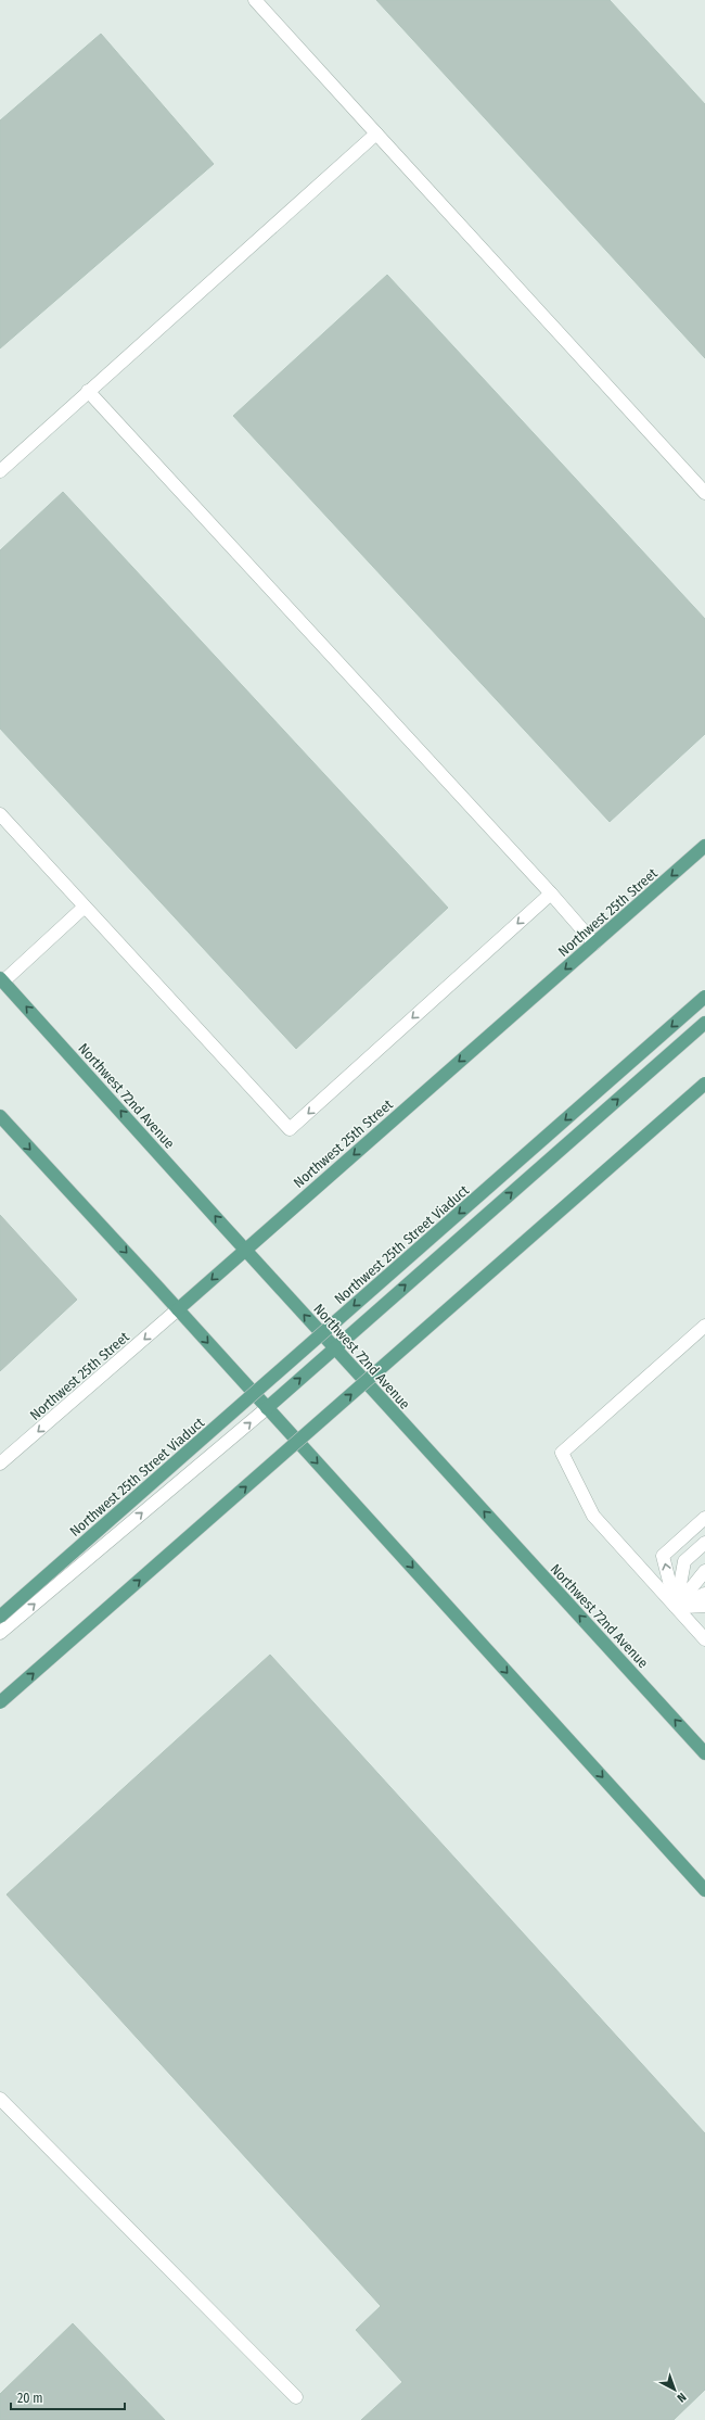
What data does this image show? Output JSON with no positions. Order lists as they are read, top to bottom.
{
  "streets": {
    "main road": ["Northwest 25th Street", "Northwest 72nd Avenue", "Northwest 25th Street Viaduct"]
  },
  "crossings": [
    ["Northwest 25th Street", "Northwest 72nd Avenue"]
  ],
  "one_way": ["Northwest 25th Street"],
  "scale_bar": "20 m",
  "north": "bottom right"
}
